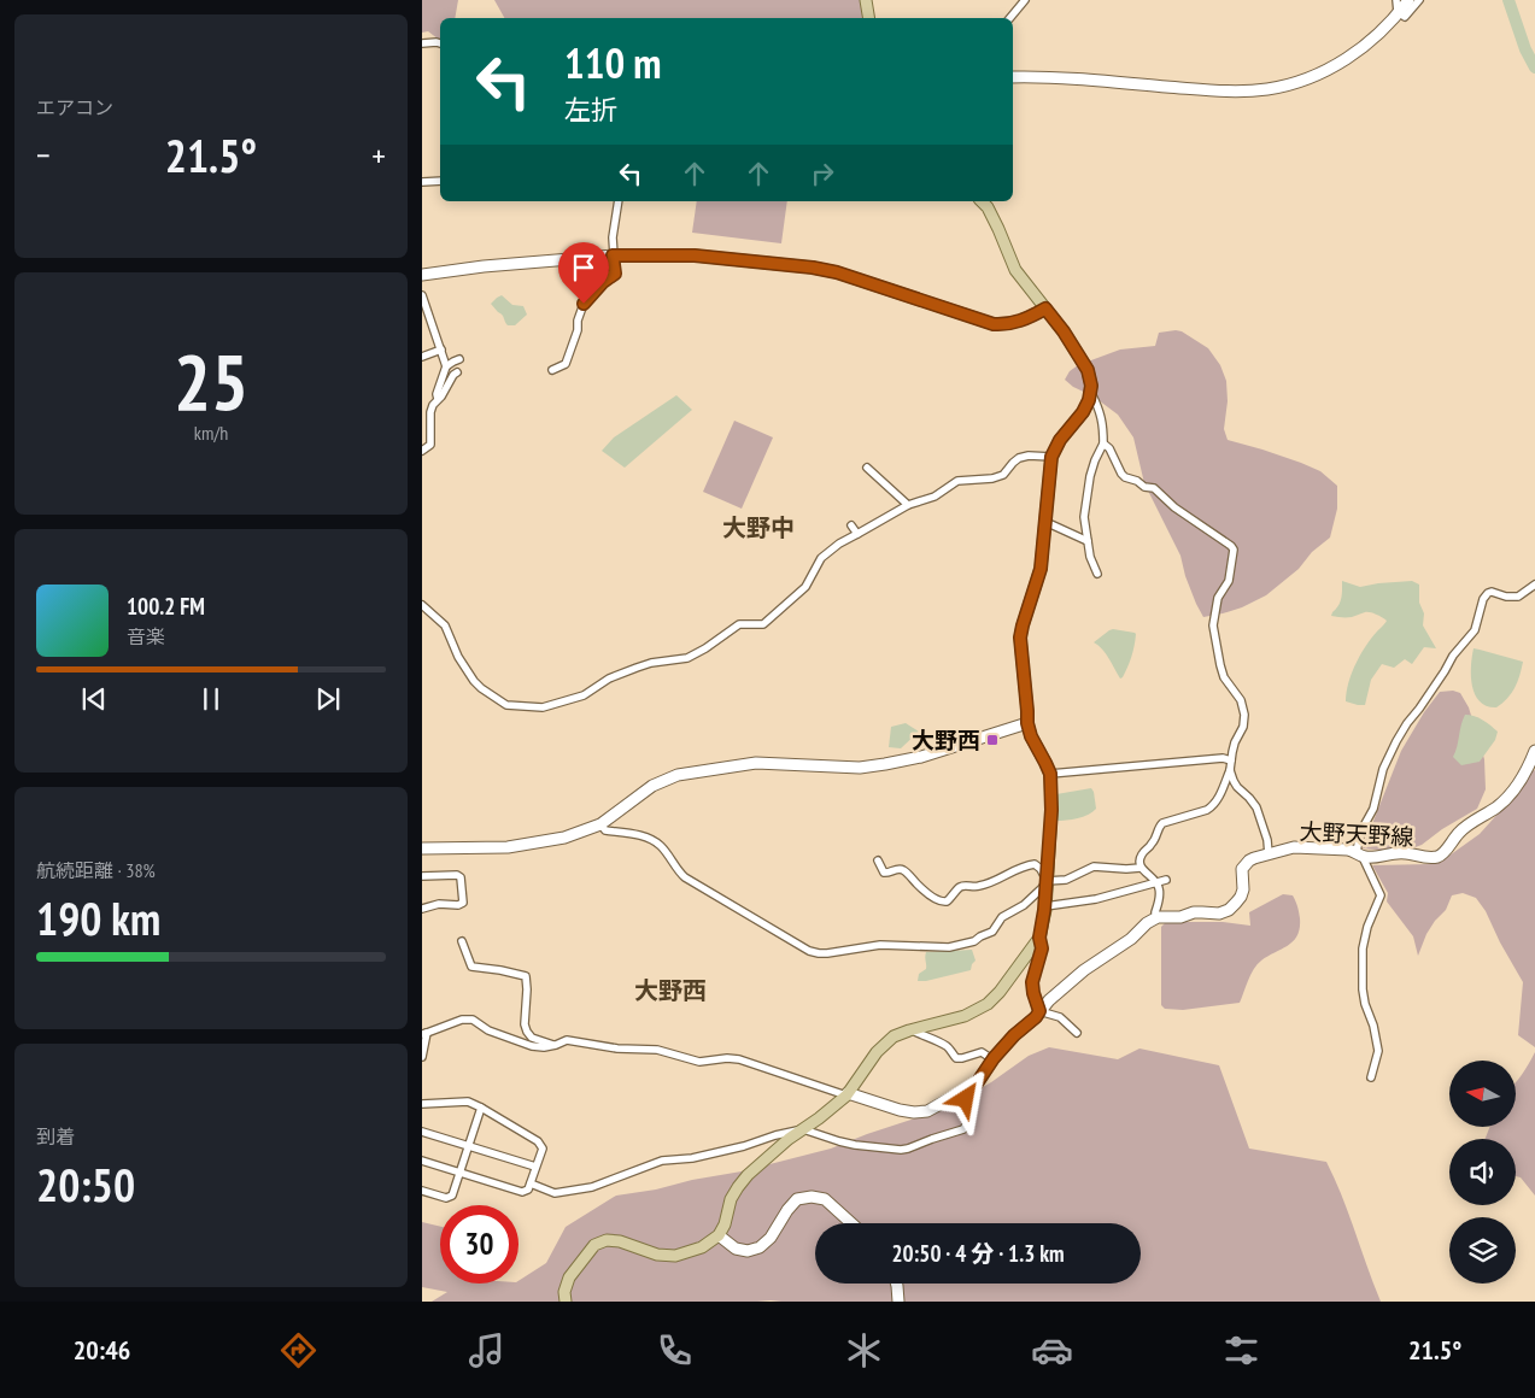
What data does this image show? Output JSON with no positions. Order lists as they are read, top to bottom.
{
  "streets": {
    "street": ["大野天野線"]
  },
  "districts": ["大野中", "大野西"],
  "places": {
    "transit": ["大野西"]
  },
  "north": "left",
  "page": {
    "tile": [
      "エアコン",
      ["25", "km/h"],
      ["航続距離 · 38%", "190 km"],
      ["到着", "20:50"]
    ],
    "turn": ["110 m", "左折"],
    "heat": ["−", "21.5°", "+"],
    "song": ["100.2 FM", "音楽"],
    "limit": "30",
    "trip": "20:50 · 4 分 · 1.3 km",
    "tabs": ["20:46", "21.5°"]
  }
}
